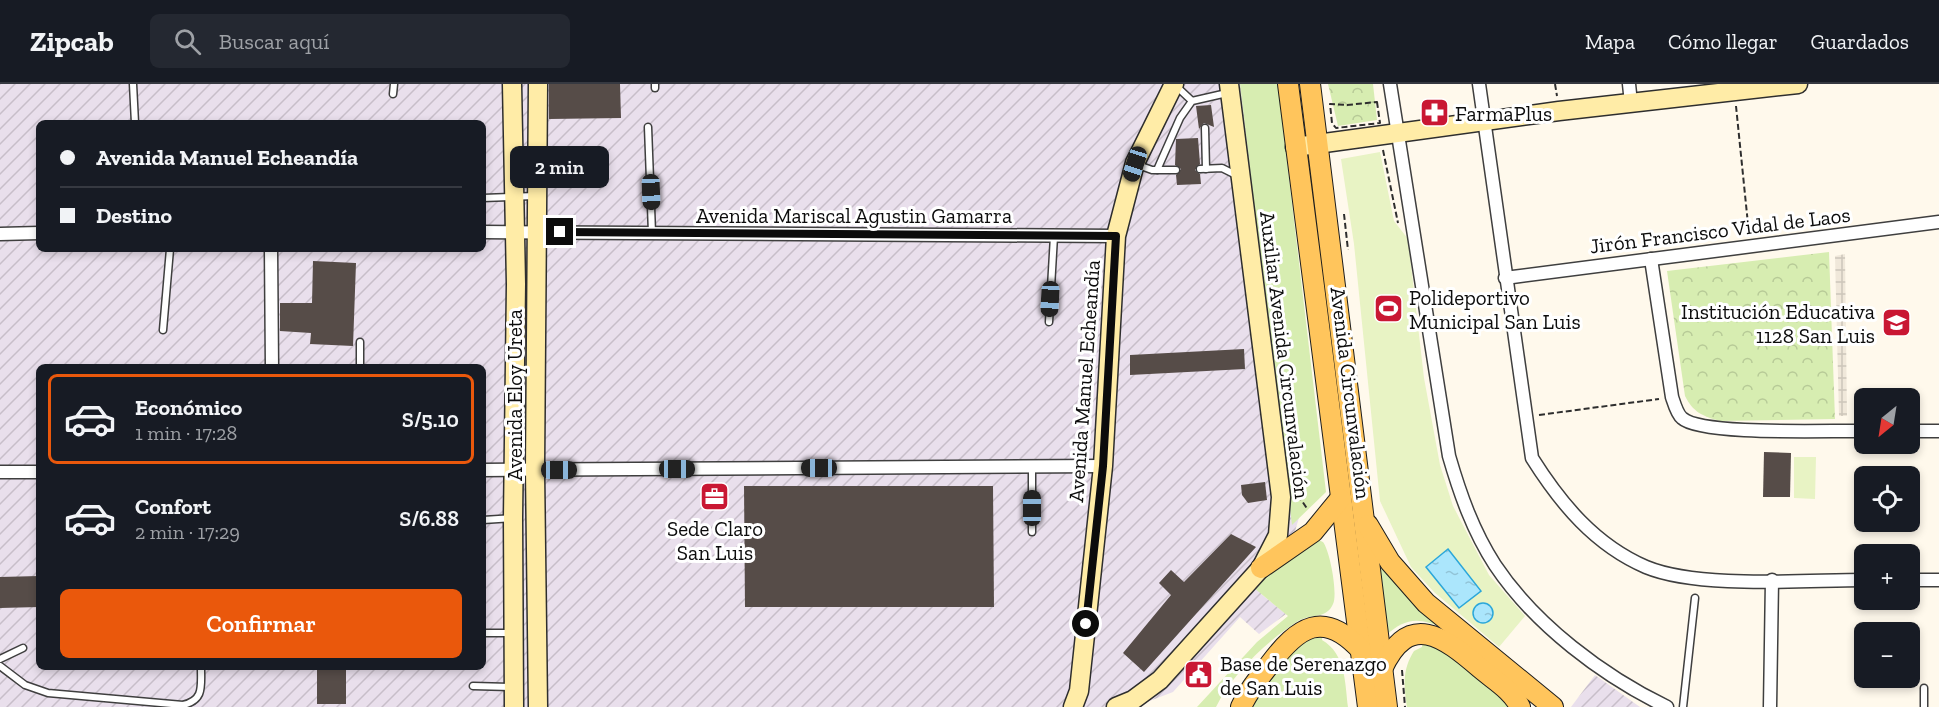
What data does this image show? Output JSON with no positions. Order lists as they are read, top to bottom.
{
  "streets": {
    "main road": ["Avenida Circunvalación"],
    "street": [
      "Avenida Mariscal Agustin Gamarra",
      "Jirón Francisco Vidal de Laos",
      "Auxiliar Avenida Circunvalación",
      "Avenida Manuel Echeandía",
      "Avenida Eloy Ureta"
    ]
  },
  "crossings": [
    ["Avenida Mariscal Agustin Gamarra", "Avenida Manuel Echeandía"],
    ["Avenida Mariscal Agustin Gamarra", "Avenida Eloy Ureta"]
  ],
  "places": {
    "pharmacy": ["FarmaPlus"],
    "sports": ["Polideportivo Municipal San Luis"],
    "school or university": ["Institución Educativa 1128 San Luis"],
    "office": ["Sede Claro San Luis"],
    "public building": ["Base de Serenazgo de San Luis"]
  },
  "north": "bottom left",
  "page": {
    "header": "Zipcab",
    "search": "Buscar aquí",
    "nav": ["Mapa", "Cómo llegar", "Guardados"],
    "banner": ["Avenida Manuel Echeandía", "Destino"],
    "bubble": "2 min",
    "list": [
      {
        "name": "Económico",
        "note": "1 min · 17:28",
        "value": "S/5.10"
      },
      {
        "name": "Confort",
        "note": "2 min · 17:29",
        "value": "S/6.88"
      }
    ],
    "map_buttons": ["+", "−"],
    "buttons": "Confirmar"
  }
}
